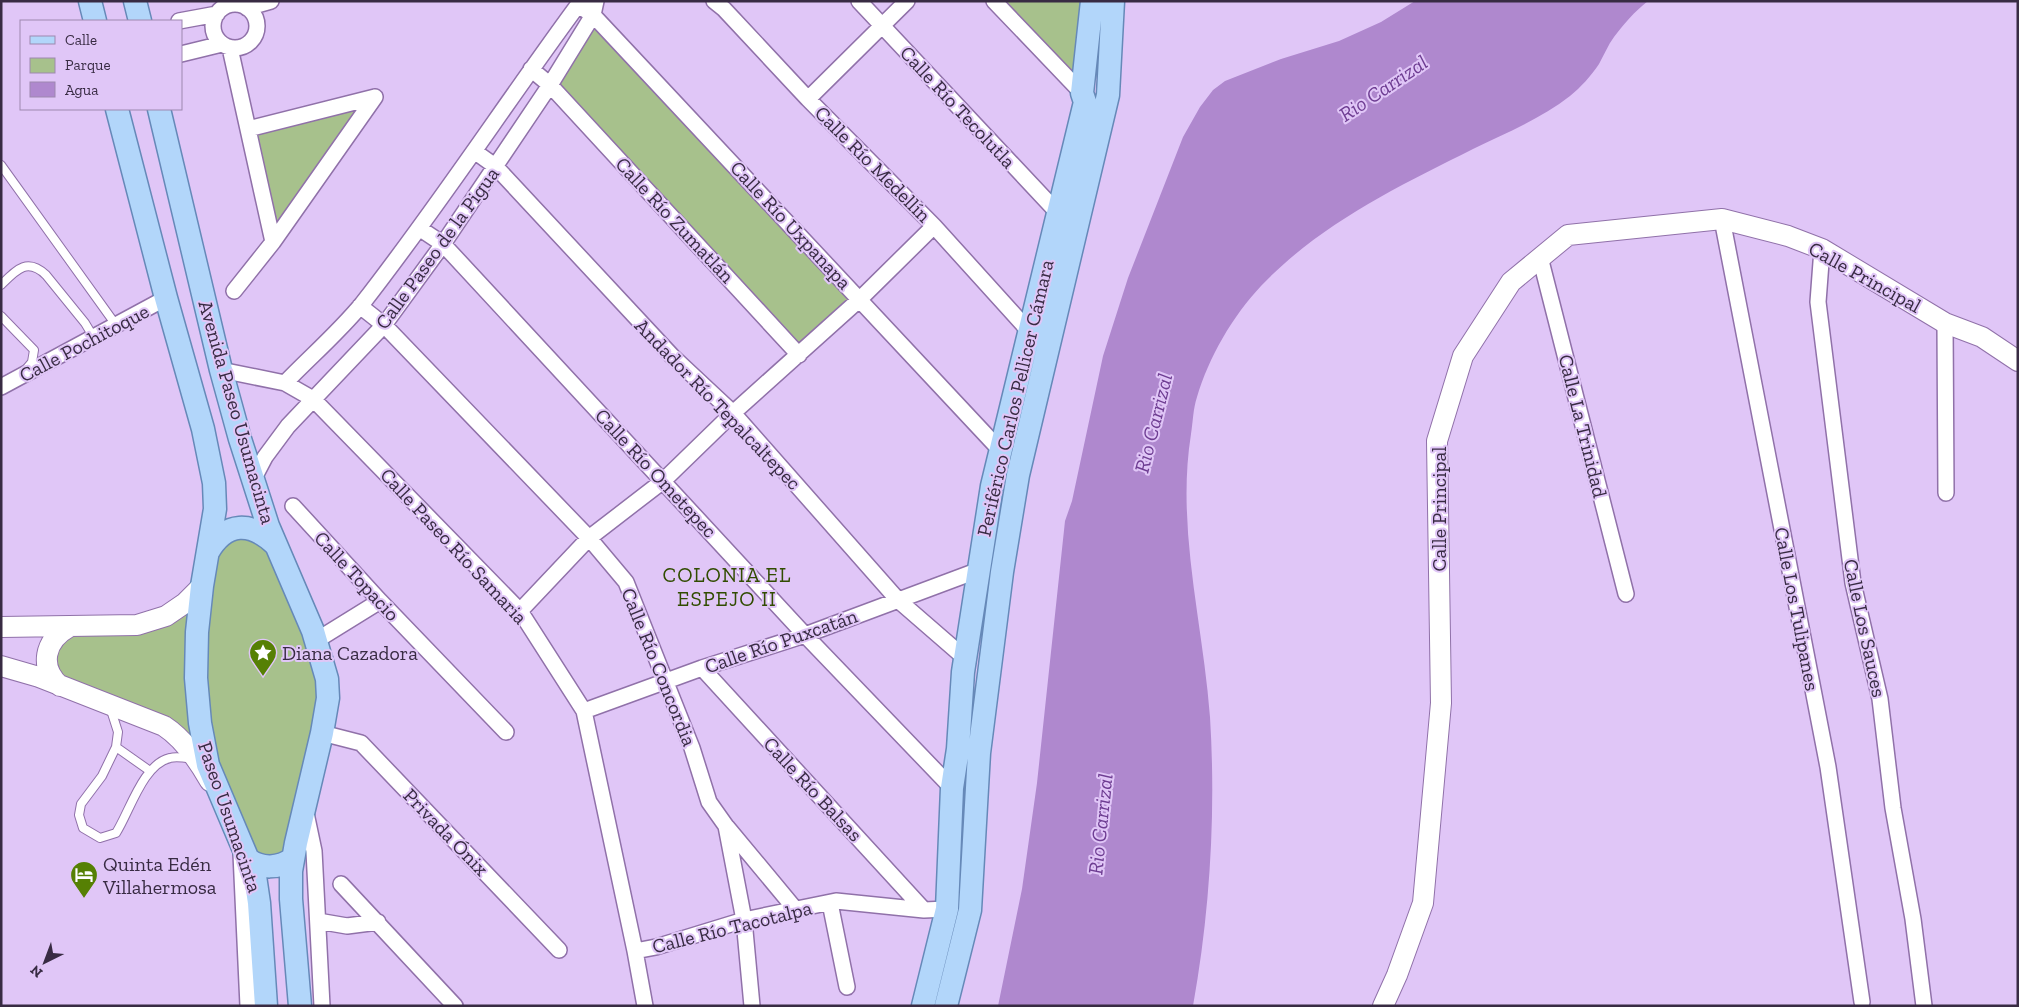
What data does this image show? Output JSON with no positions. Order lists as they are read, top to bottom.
{
  "streets": {
    "main road": [
      "Calle Principal",
      "Periférico Carlos Pellicer Cámara",
      "Avenida Paseo Usumacinta",
      "Paseo Usumacinta"
    ],
    "street": [
      "Calle Río Tecolutla",
      "Calle Río Medellín",
      "Calle Río Zumatlán",
      "Calle Río Uxpanapa",
      "Calle Paseo de la Pigua",
      "Calle Pochitoque",
      "Andador Río Tepalcaltepec",
      "Calle La Trinidad",
      "Calle Río Ometepec",
      "Calle Paseo Río Samaria",
      "Calle Topacio",
      "Calle Los Tulipanes",
      "Calle Los Sauces",
      "Calle Río Puxcatán",
      "Calle Río Concordia",
      "Calle Río Balsas",
      "Privada Ónix",
      "Calle Río Tacotalpa"
    ]
  },
  "crossings": [
    ["Calle Río Tecolutla", "Periférico Carlos Pellicer Cámara"],
    ["Calle Río Medellín", "Periférico Carlos Pellicer Cámara"],
    ["Calle Río Zumatlán", "Calle Paseo de la Pigua"],
    ["Calle Río Uxpanapa", "Calle Paseo de la Pigua"],
    ["Calle Río Uxpanapa", "Periférico Carlos Pellicer Cámara"],
    ["Calle Paseo de la Pigua", "Andador Río Tepalcaltepec"],
    ["Calle Paseo de la Pigua", "Avenida Paseo Usumacinta"],
    ["Calle Paseo de la Pigua", "Calle Río Ometepec"],
    ["Calle Paseo de la Pigua", "Calle Paseo Río Samaria"],
    ["Calle Paseo de la Pigua", "Calle Río Concordia"],
    ["Calle Principal", "Calle La Trinidad"],
    ["Calle Principal", "Calle Los Tulipanes"],
    ["Calle Principal", "Calle Los Sauces"],
    ["Calle Pochitoque", "Avenida Paseo Usumacinta"],
    ["Periférico Carlos Pellicer Cámara", "Andador Río Tepalcaltepec"],
    ["Periférico Carlos Pellicer Cámara", "Calle Río Ometepec"],
    ["Periférico Carlos Pellicer Cámara", "Calle Río Puxcatán"],
    ["Periférico Carlos Pellicer Cámara", "Calle Río Tacotalpa"],
    ["Andador Río Tepalcaltepec", "Calle Río Puxcatán"],
    ["Avenida Paseo Usumacinta", "Calle Paseo Río Samaria"],
    ["Avenida Paseo Usumacinta", "Paseo Usumacinta"],
    ["Avenida Paseo Usumacinta", "Privada Ónix"],
    ["Calle Río Ometepec", "Calle Río Puxcatán"],
    ["Calle Paseo Río Samaria", "Calle Río Puxcatán"],
    ["Calle Paseo Río Samaria", "Calle Río Tacotalpa"],
    ["Calle Río Puxcatán", "Calle Río Concordia"],
    ["Calle Río Puxcatán", "Calle Río Balsas"],
    ["Calle Río Concordia", "Calle Río Tacotalpa"],
    ["Calle Río Balsas", "Calle Río Tacotalpa"]
  ],
  "districts": ["COLONIA EL ESPEJO II"],
  "water": ["Rio Carrizal"],
  "places": {
    "place": ["Diana Cazadora"],
    "hotel": ["Quinta Edén Villahermosa"]
  },
  "legend": ["Calle", "Parque", "Agua"],
  "north": "bottom left"
}
